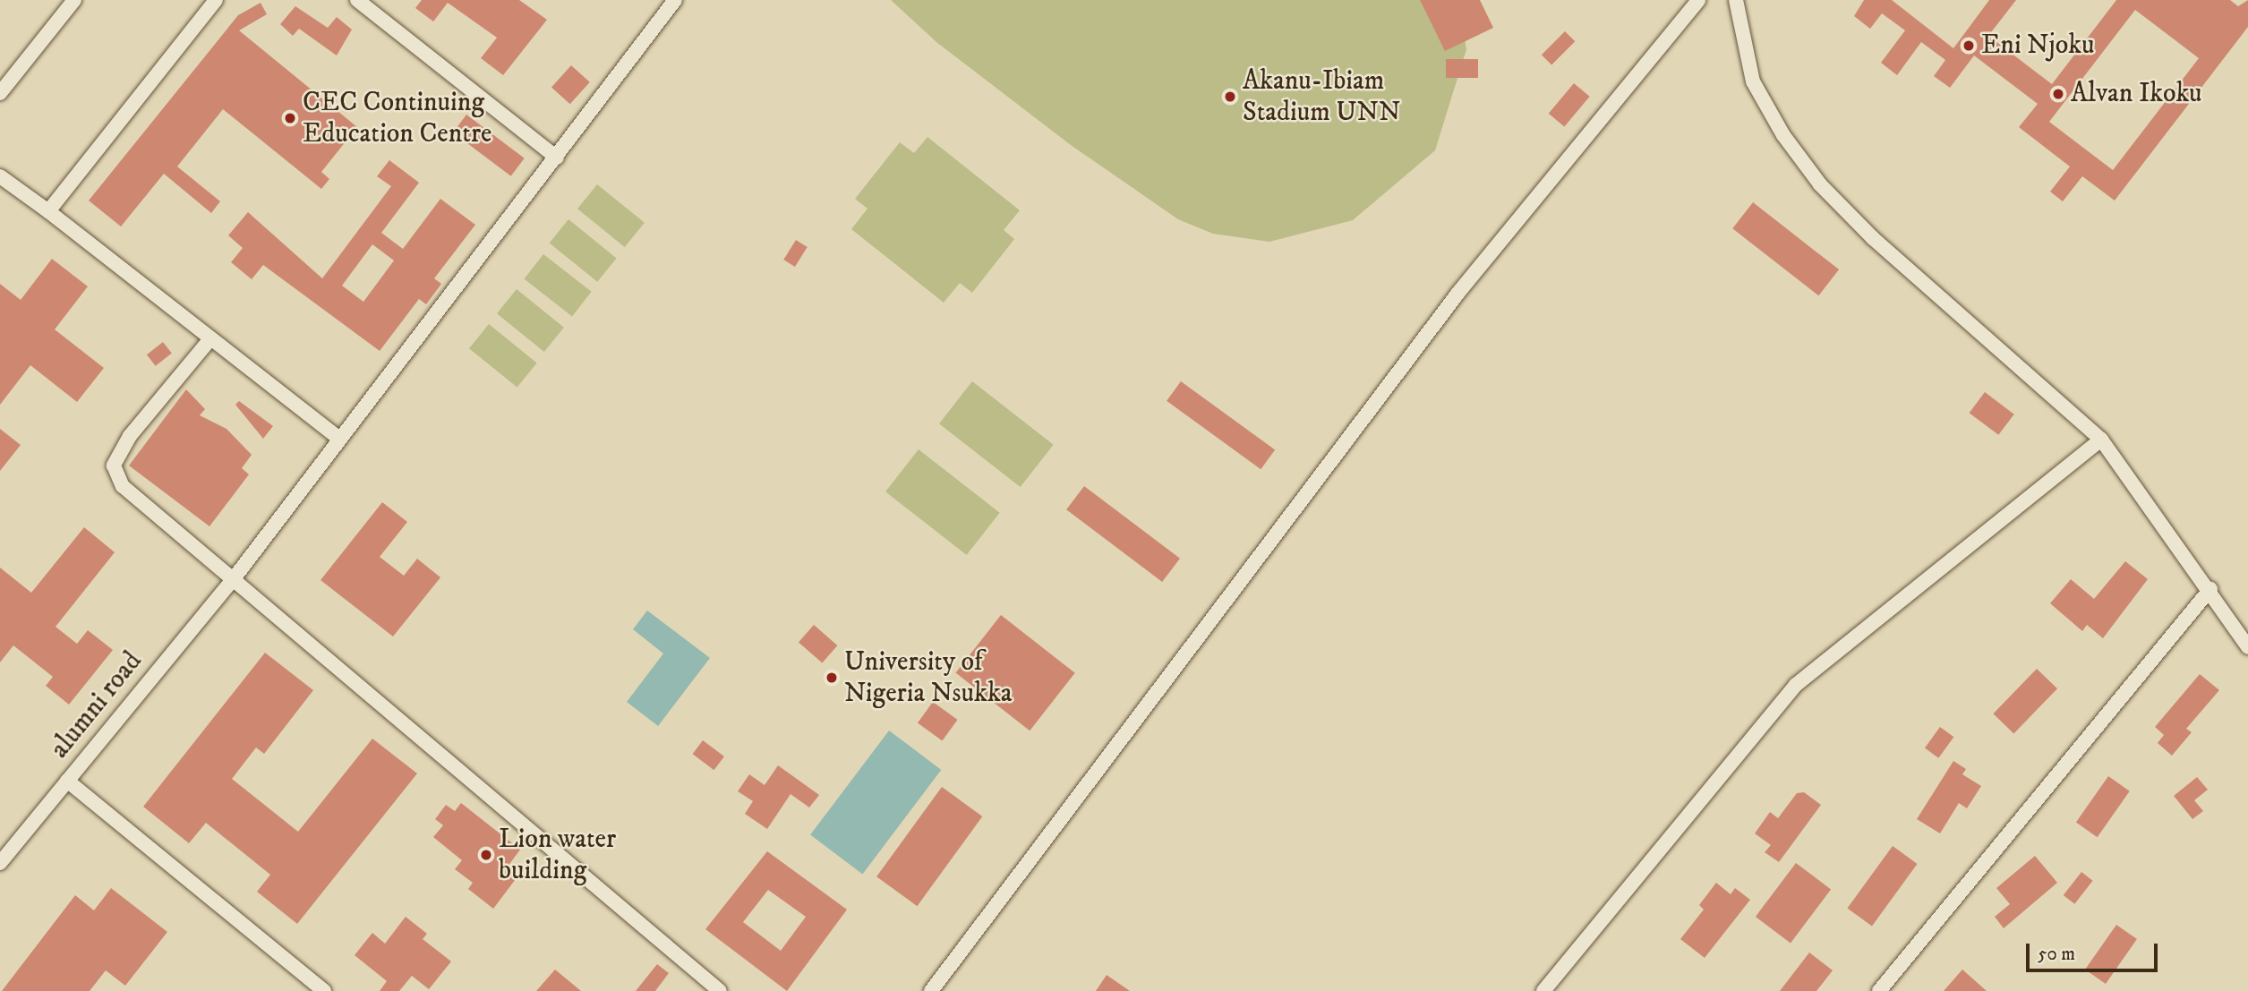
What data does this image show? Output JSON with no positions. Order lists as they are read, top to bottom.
{
  "streets": {
    "street": ["alumni road"]
  },
  "places": [
    "Eni Njoku",
    "Alvan Ikoku",
    "Akanu-Ibiam Stadium UNN",
    "CEC Continuing Education Centre",
    "University of Nigeria Nsukka",
    "Lion water building"
  ],
  "scale_bar": "50 m"
}
